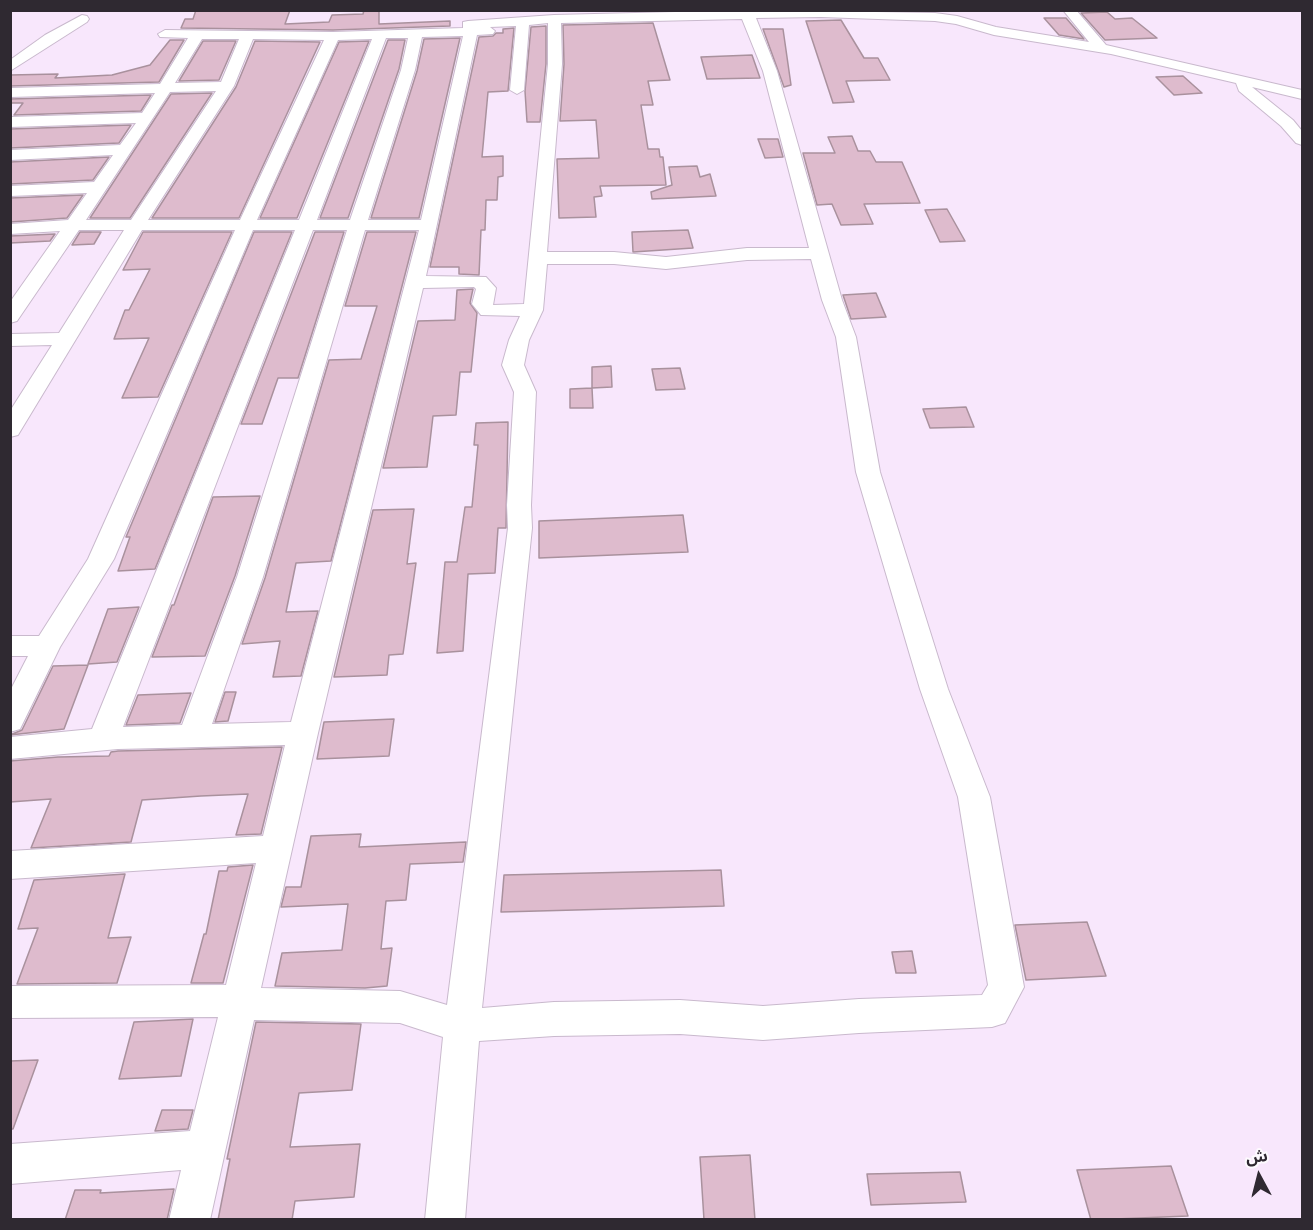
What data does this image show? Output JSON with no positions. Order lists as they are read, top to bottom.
{
  "north": "top"
}
